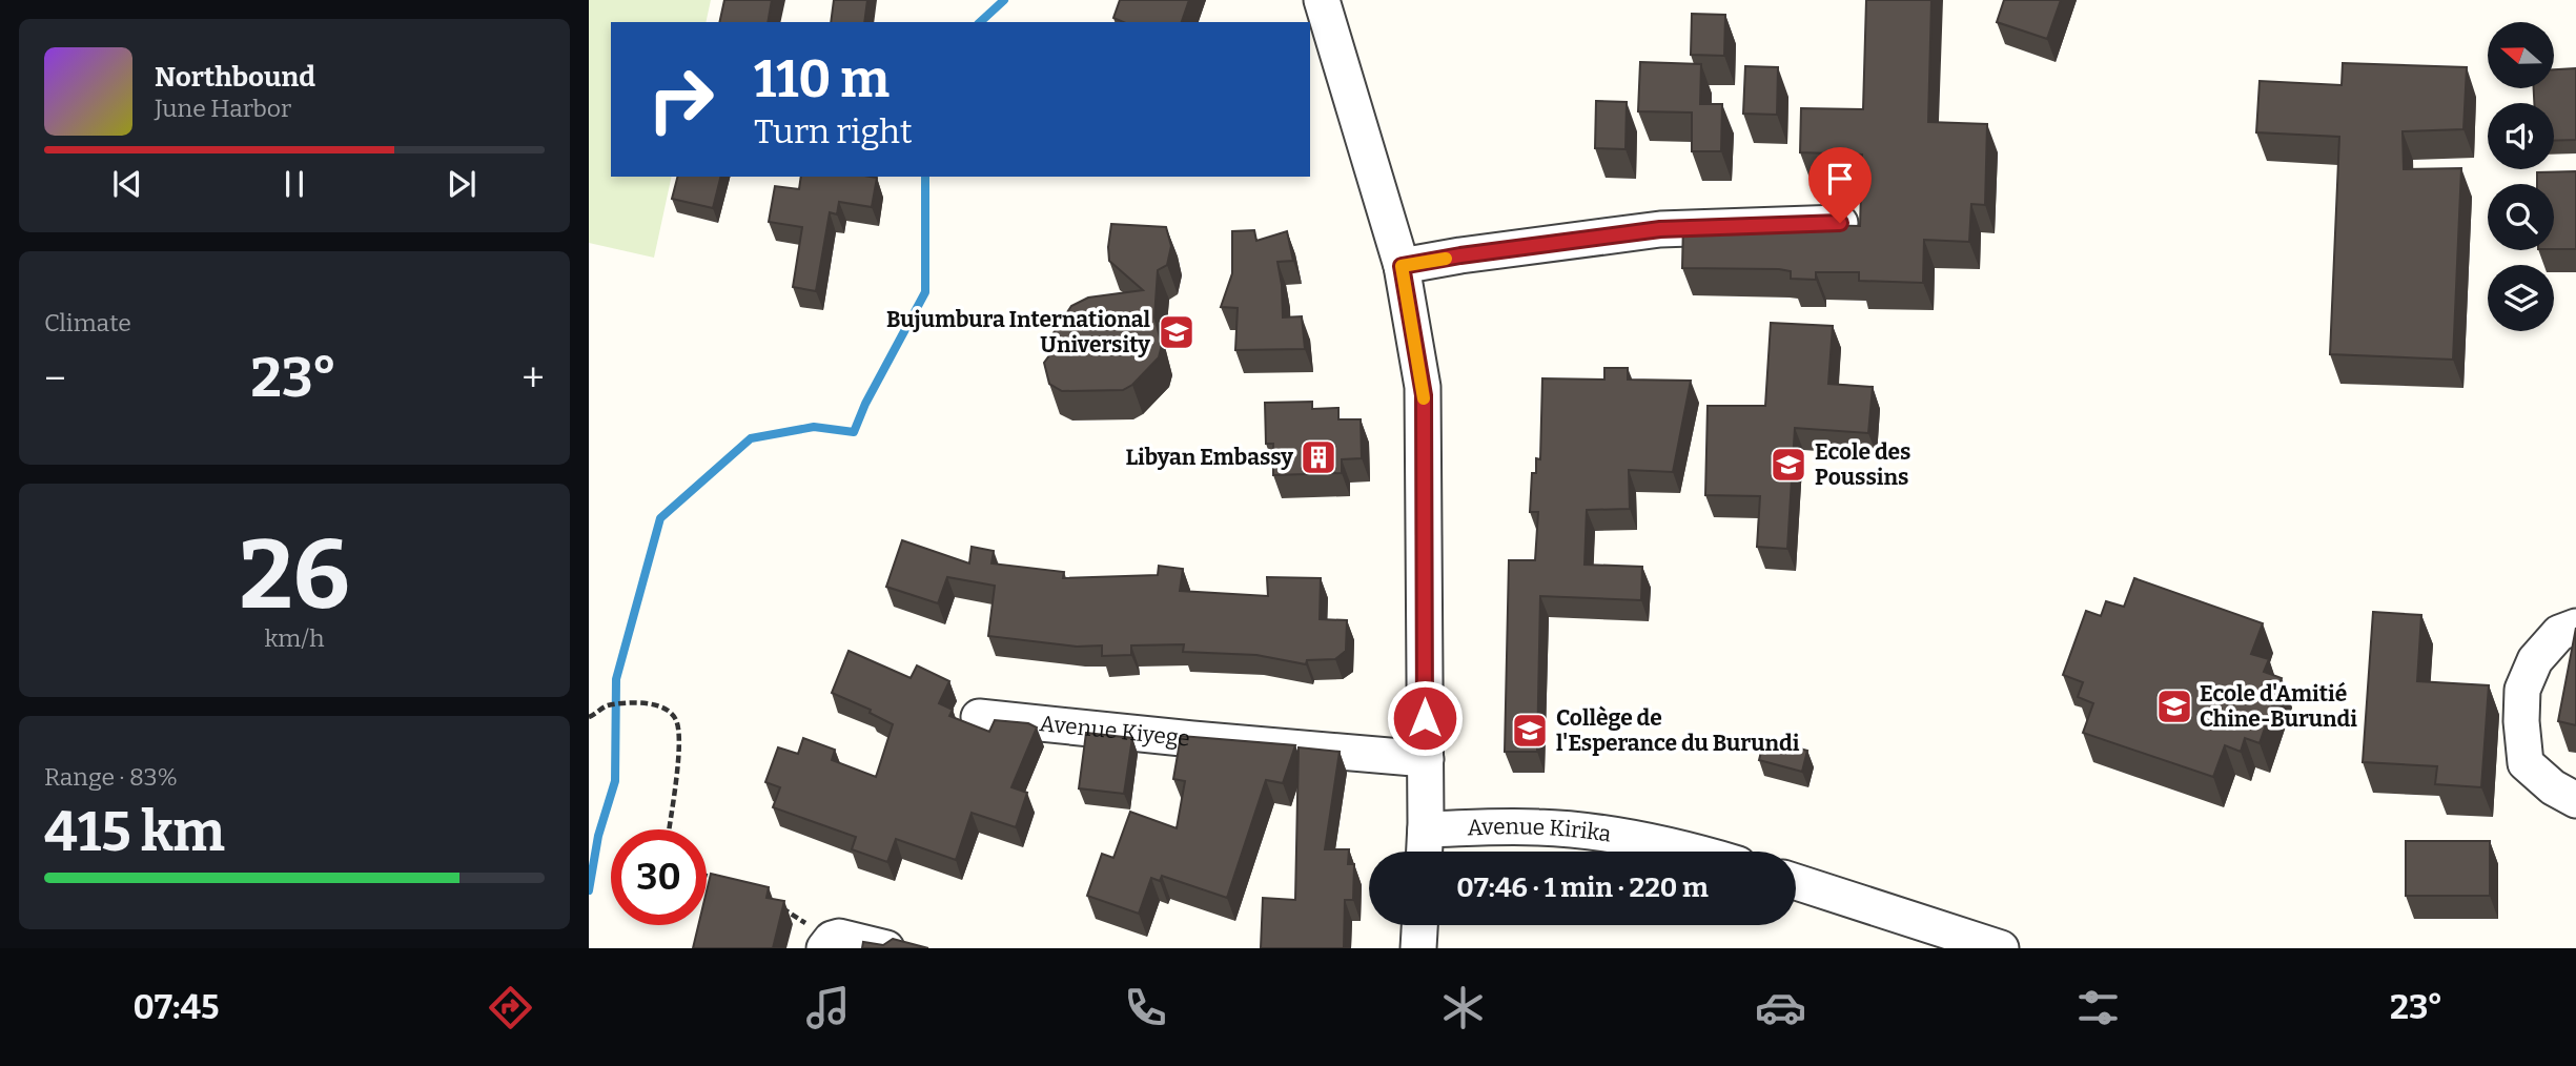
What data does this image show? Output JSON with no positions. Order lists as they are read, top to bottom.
{
  "streets": {
    "street": ["Avenue Kiyege", "Avenue Kirika"]
  },
  "places": {
    "school or university": [
      "Bujumbura International University",
      "Ecole des Poussins",
      "Ecole d'Amitié Chine-Burundi",
      "Collège de l'Esperance du Burundi"
    ],
    "building": ["Libyan Embassy"]
  },
  "north": "left",
  "page": {
    "turn": ["110 m", "Turn right"],
    "song": ["Northbound", "June Harbor"],
    "tile": [
      "Climate",
      ["26", "km/h"],
      ["Range · 83%", "415 km"]
    ],
    "heat": ["−", "23°", "+"],
    "limit": "30",
    "trip": "07:46 · 1 min · 220 m",
    "tabs": ["07:45", "23°"]
  }
}
